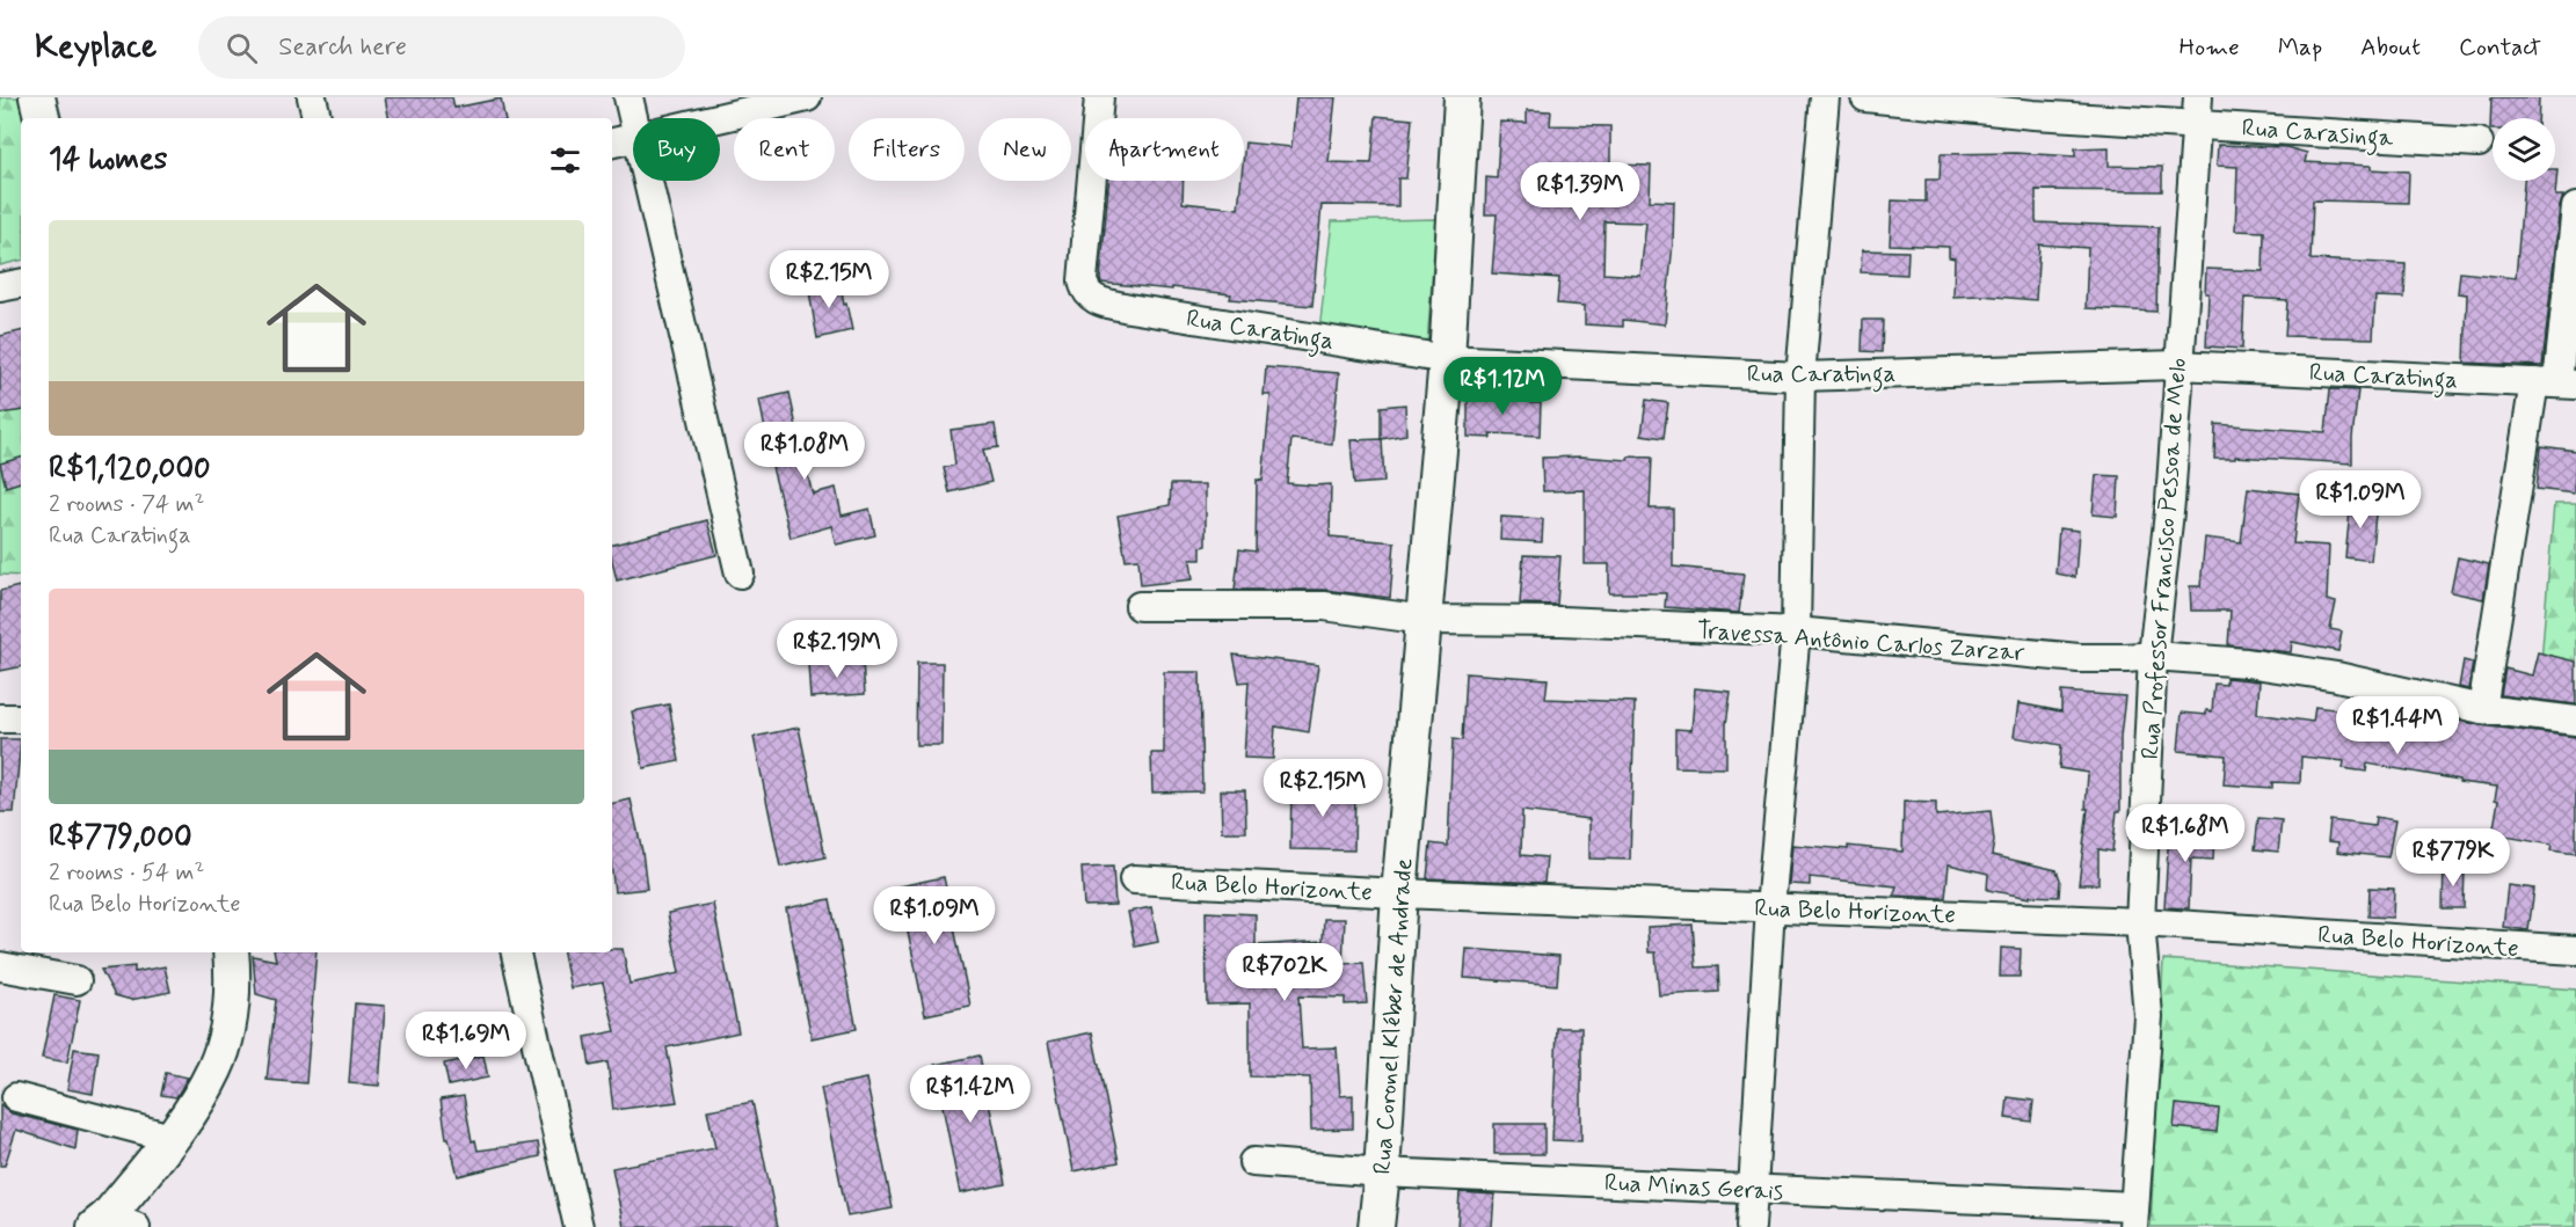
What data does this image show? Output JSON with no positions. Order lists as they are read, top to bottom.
{
  "streets": {
    "main road": ["Rua Coronel Kléber de Andrade"],
    "street": [
      "Rua Carasinga",
      "Rua Caratinga",
      "Rua Professor Francisco Pessoa de Melo",
      "Travessa Antônio Carlos Zarzar",
      "Rua Belo Horizonte",
      "Rua Minas Gerais"
    ]
  },
  "crossings": [
    ["Rua Carasinga", "Rua Professor Francisco Pessoa de Melo"],
    ["Rua Caratinga", "Rua Professor Francisco Pessoa de Melo"],
    ["Rua Caratinga", "Rua Coronel Kléber de Andrade"],
    ["Rua Professor Francisco Pessoa de Melo", "Travessa Antônio Carlos Zarzar"],
    ["Rua Professor Francisco Pessoa de Melo", "Rua Belo Horizonte"],
    ["Rua Professor Francisco Pessoa de Melo", "Rua Minas Gerais"],
    ["Travessa Antônio Carlos Zarzar", "Rua Coronel Kléber de Andrade"],
    ["Rua Belo Horizonte", "Rua Coronel Kléber de Andrade"],
    ["Rua Coronel Kléber de Andrade", "Rua Minas Gerais"]
  ],
  "page": {
    "header": "Keyplace",
    "search": "Search here",
    "nav": [
      "Home",
      "Map",
      "About",
      "Contact"
    ],
    "chip": [
      "Buy",
      "Rent",
      "Filters",
      "New",
      "Apartment"
    ],
    "heading": "14 homes",
    "price": [
      "R$1.39M",
      "R$2.15M",
      "R$1.12M",
      "R$1.08M",
      "R$1.09M",
      "R$2.19M",
      "R$1.44M",
      "R$2.15M",
      "R$1.68M",
      "R$779K",
      "R$1.09M",
      "R$702K",
      "R$1.69M",
      "R$1.42M"
    ],
    "list": [
      {
        "name": "R$1,120,000",
        "note": "2 rooms · 74 m² · Rua Caratinga"
      },
      {
        "name": "R$779,000",
        "note": "2 rooms · 54 m² · Rua Belo Horizonte"
      }
    ]
  }
}
